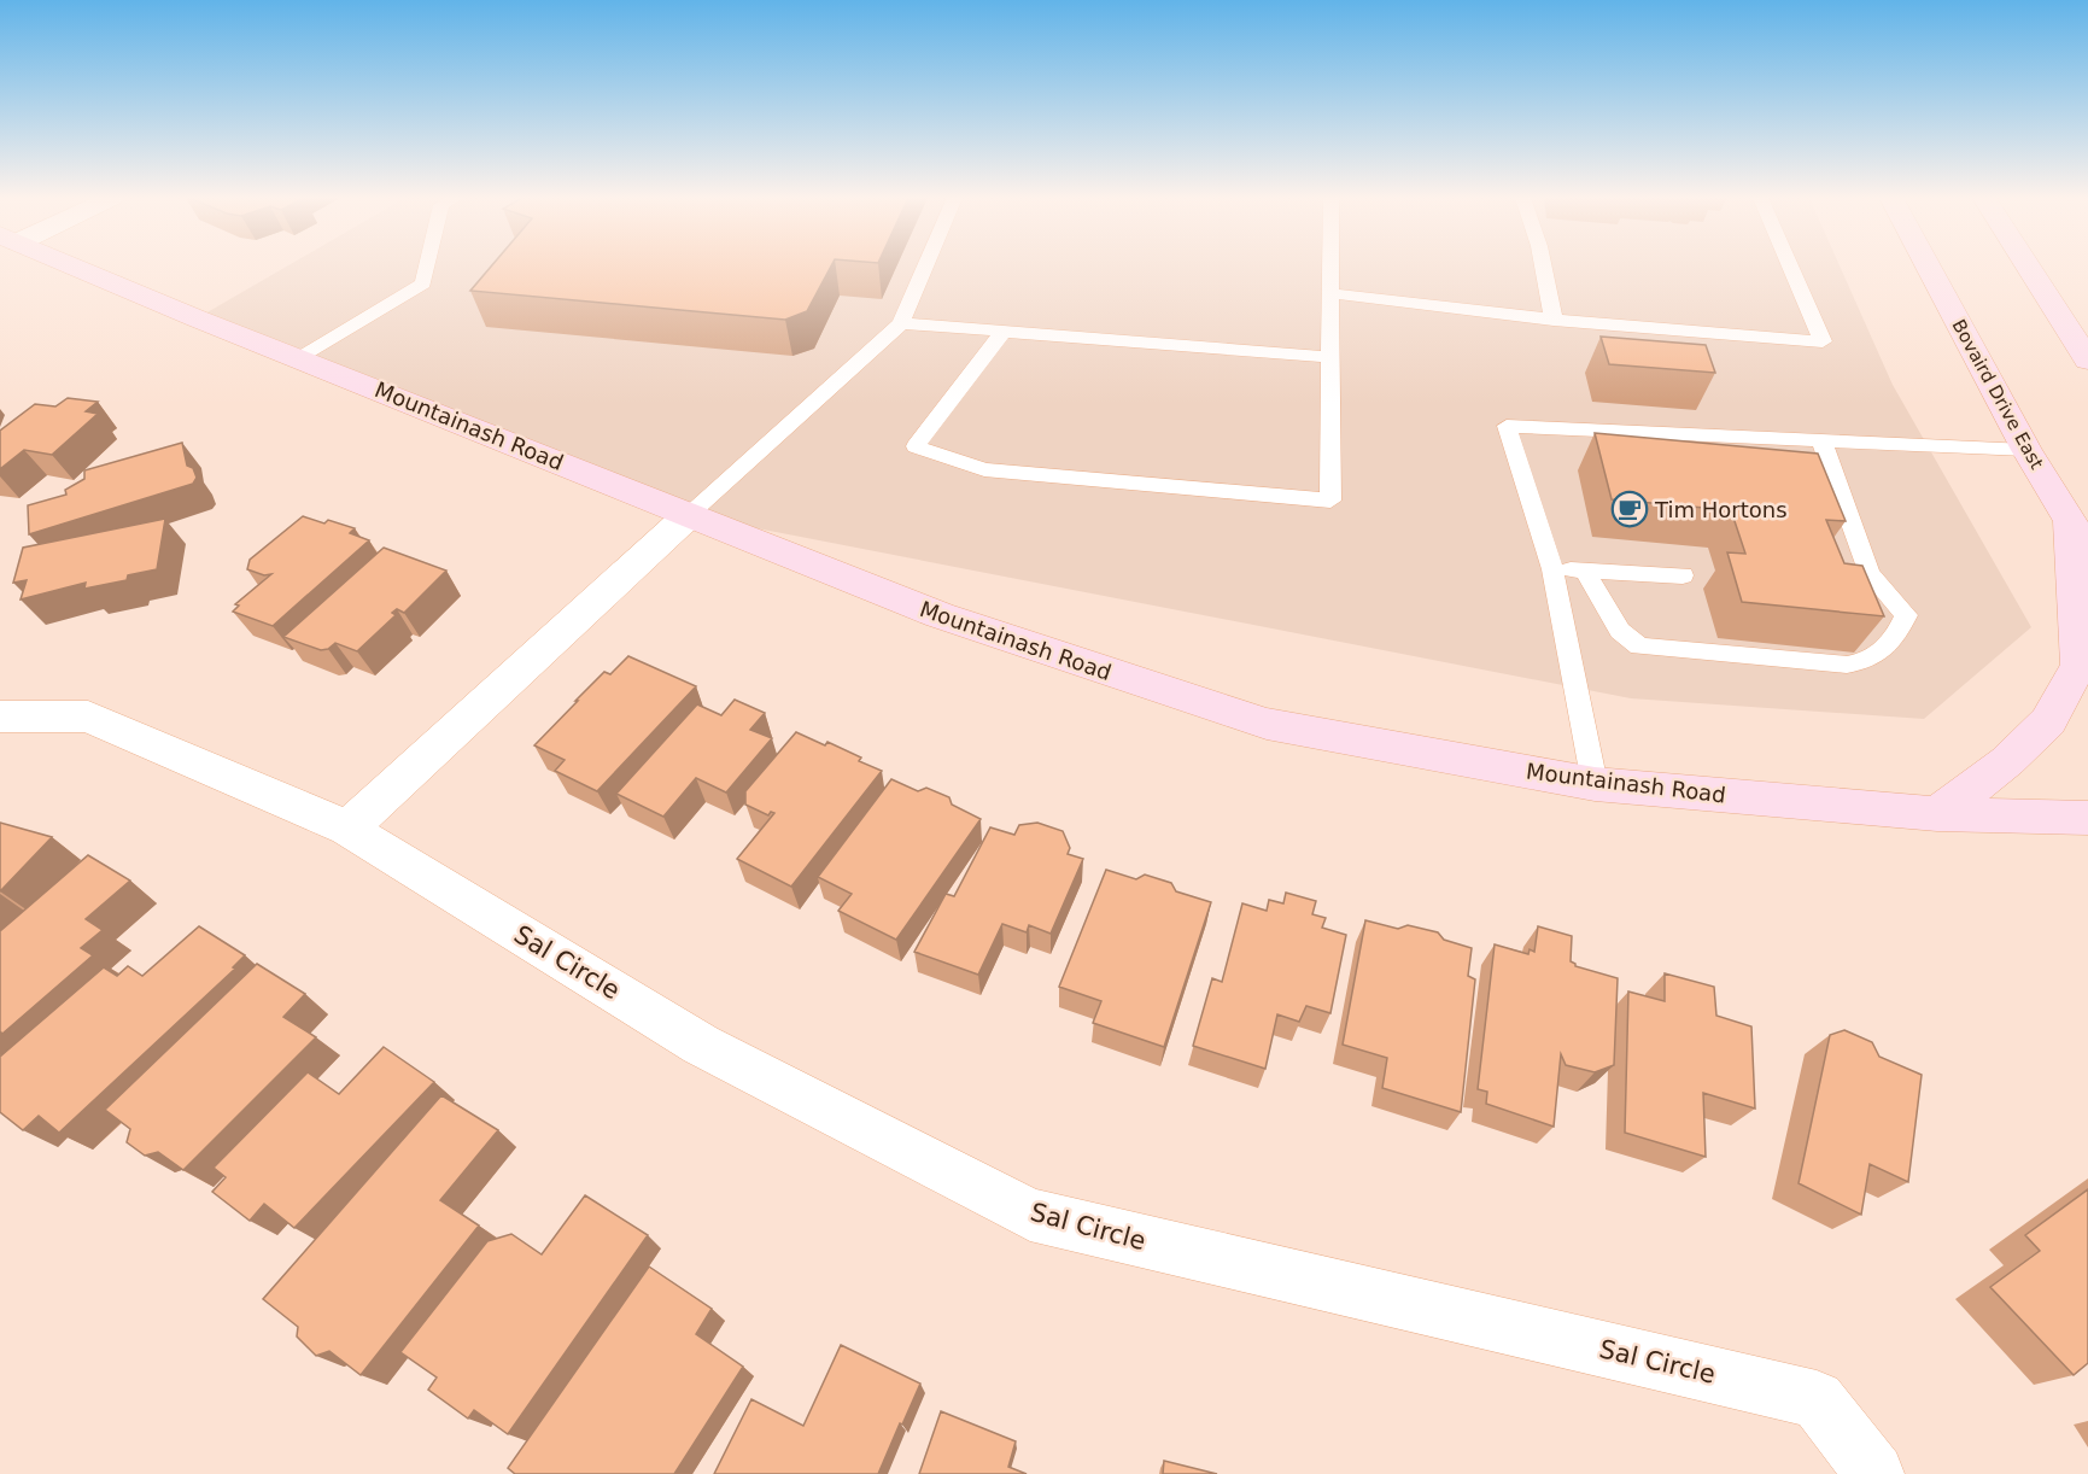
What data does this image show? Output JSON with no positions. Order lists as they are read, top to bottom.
{
  "streets": {
    "street": ["Bovaird Drive East", "Mountainash Road", "Sal Circle"]
  },
  "places": {
    "cafe": ["Tim Hortons"]
  }
}
